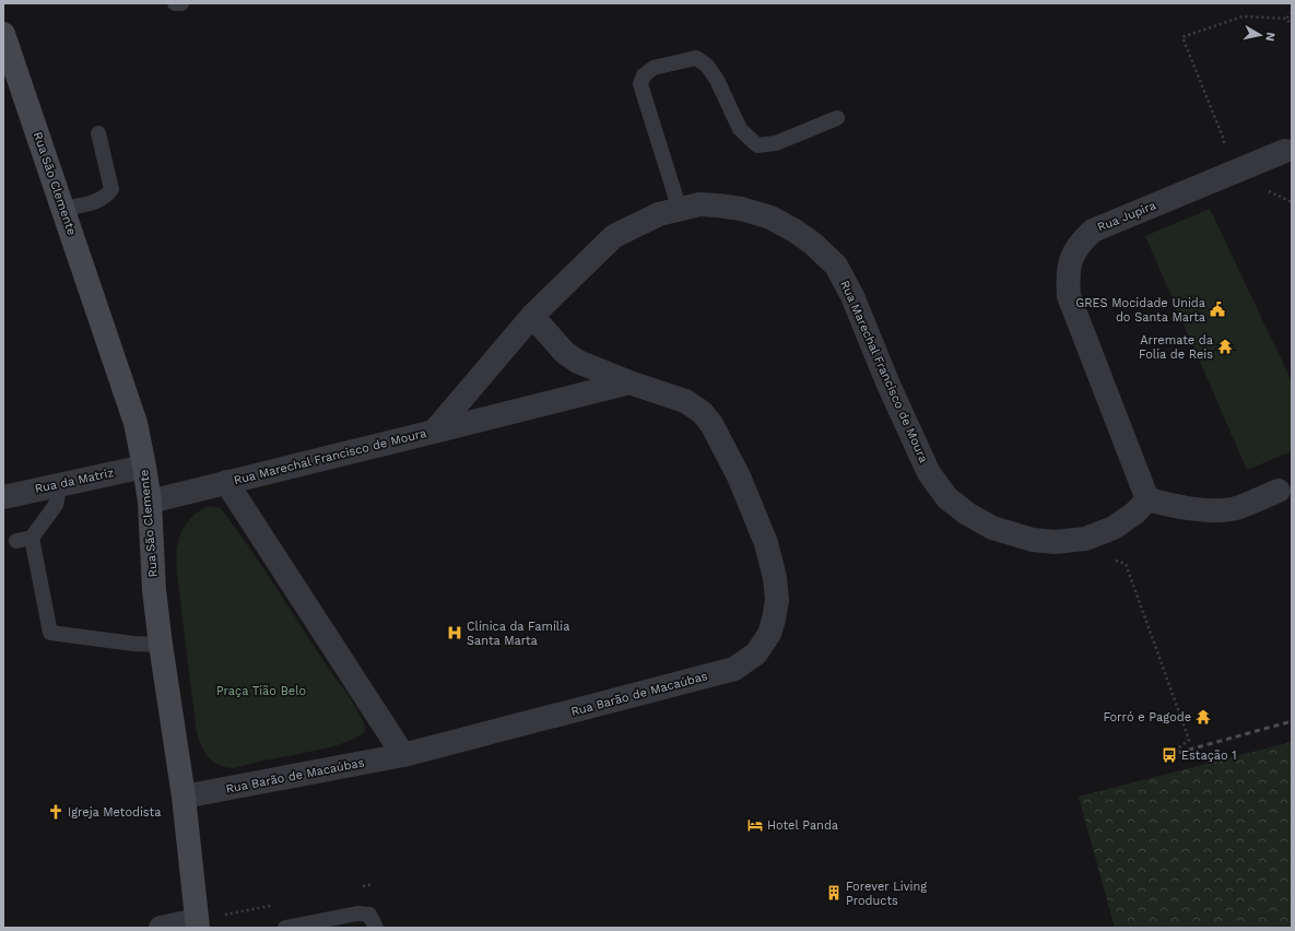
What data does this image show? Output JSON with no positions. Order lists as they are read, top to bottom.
{
  "streets": {
    "main road": ["Rua São Clemente"],
    "street": [
      "Rua Jupira",
      "Rua Marechal Francisco de Moura",
      "Rua da Matriz",
      "Rua Barão de Macaúbas"
    ]
  },
  "crossings": [
    ["Rua São Clemente", "Rua da Matriz"],
    ["Rua São Clemente", "Rua Barão de Macaúbas"],
    ["Rua Jupira", "Rua Marechal Francisco de Moura"],
    ["Rua Marechal Francisco de Moura", "Rua Barão de Macaúbas"]
  ],
  "parks": ["Praça Tião Belo"],
  "places": {
    "public building": ["GRES Mocidade Unida do Santa Marta"],
    "temple": ["Arremate da Folia de Reis", "Forró e Pagode"],
    "hospital": ["Clínica da Família Santa Marta"],
    "bus stop": ["Estação 1"],
    "church": ["Igreja Metodista"],
    "hotel": ["Hotel Panda"],
    "building": ["Forever Living Products"]
  },
  "north": "right"
}
